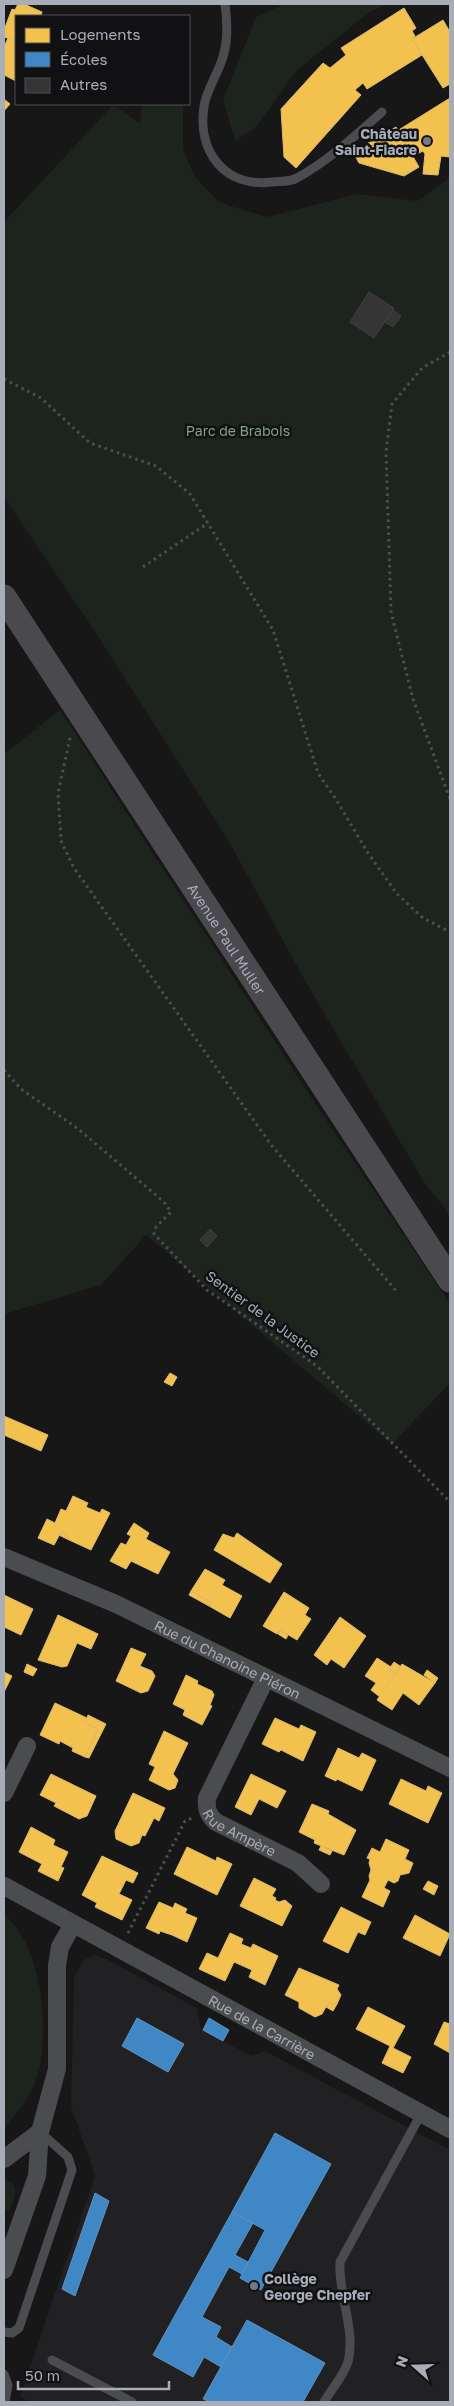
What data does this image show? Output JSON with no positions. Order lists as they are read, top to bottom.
{
  "streets": {
    "main road": ["Avenue Paul Muller"],
    "street": ["Rue du Chanoine Piéron", "Rue Ampère", "Rue de la Carrière"],
    "path": ["Sentier de la Justice"]
  },
  "crossings": [
    ["Rue du Chanoine Piéron", "Rue Ampère"]
  ],
  "parks": ["Parc de Brabois"],
  "places": ["Château Saint-Fiacre", "Collège George Chepfer"],
  "legend": ["Logements", "Écoles", "Autres"],
  "scale_bar": "50 m",
  "north": "left"
}
